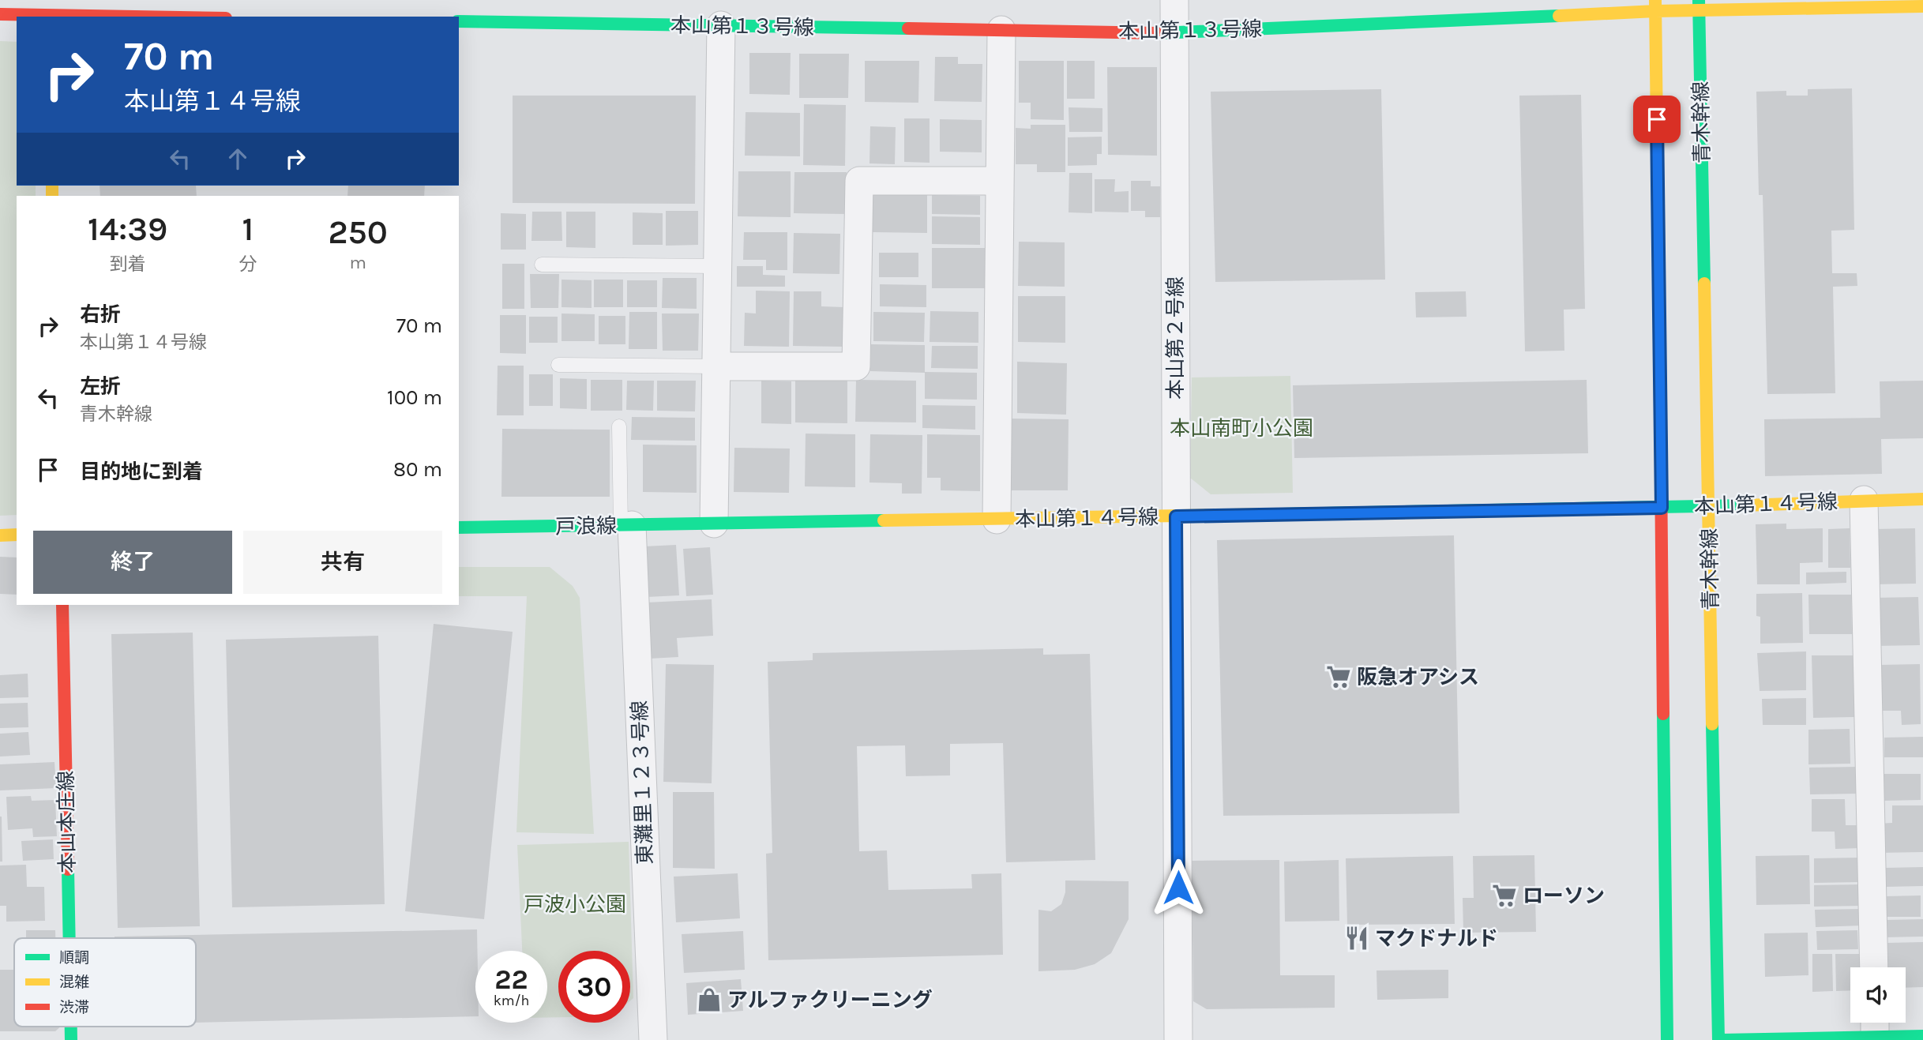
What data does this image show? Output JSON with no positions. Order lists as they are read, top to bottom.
{
  "streets": {
    "street": [
      "本山第１３号線",
      "青木幹線",
      "本山第２号線",
      "本山第１４号線",
      "戸浪線",
      "東灘里１２３号線",
      "本山本庄線"
    ]
  },
  "crossings": [
    ["本山第１３号線", "青木幹線"],
    ["本山第１３号線", "本山第２号線"],
    ["青木幹線", "本山第１４号線"],
    ["本山第２号線", "本山第１４号線"],
    ["本山第１４号線", "戸浪線"],
    ["戸浪線", "東灘里１２３号線"]
  ],
  "parks": ["本山南町小公園", "戸波小公園"],
  "places": {
    "supermarket": ["阪急オアシス", "ローソン"],
    "restaurant": ["マクドナルド"],
    "shop": ["アルファクリーニング"]
  },
  "legend": ["順調", "混雑", "渋滞"],
  "page": {
    "turn": ["70 m", "本山第１４号線"],
    "eta": [
      "14:39",
      "到着",
      "1",
      "分",
      "250",
      "m"
    ],
    "list": [
      {
        "name": "右折",
        "note": "本山第１４号線",
        "value": "70 m"
      },
      {
        "name": "左折",
        "note": "青木幹線",
        "value": "100 m"
      },
      {
        "name": "目的地に到着",
        "value": "80 m"
      }
    ],
    "buttons": ["終了", "共有"],
    "speed": "22 km/h",
    "limit": "30"
  }
}
